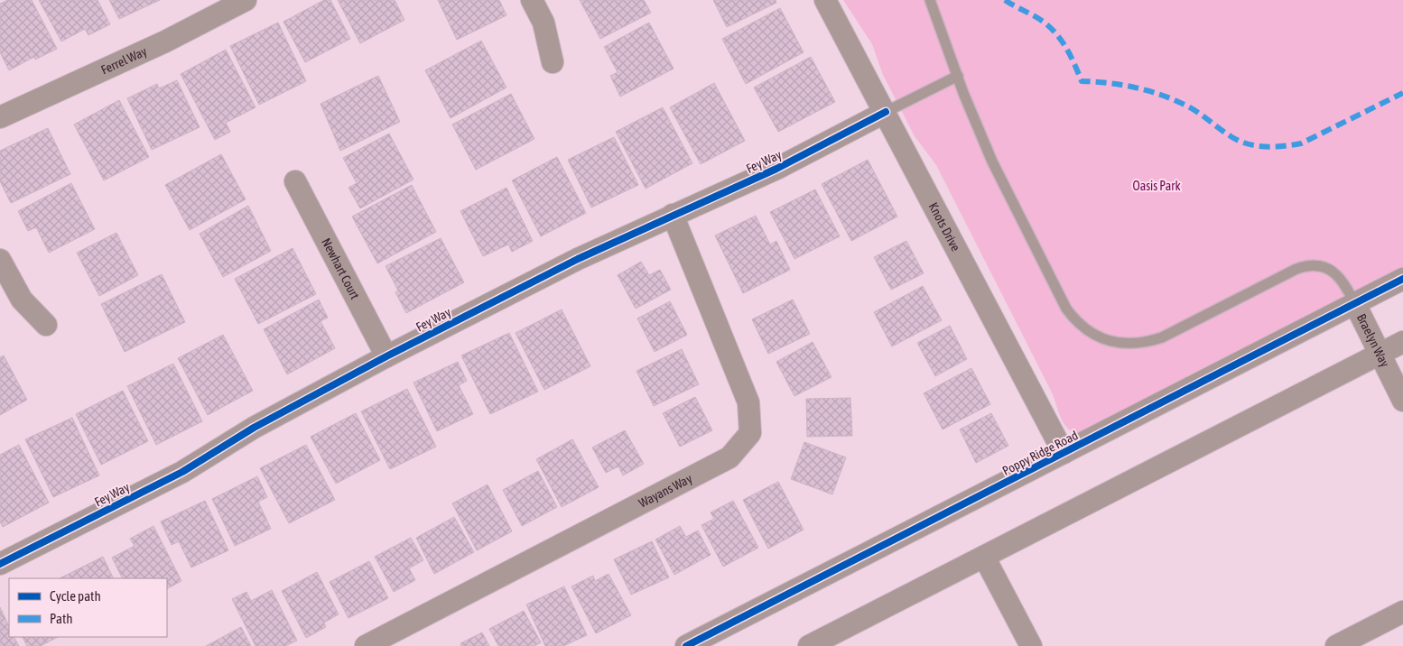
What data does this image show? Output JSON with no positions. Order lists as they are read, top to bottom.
{
  "streets": {
    "street": [
      "Ferrel Way",
      "Fey Way",
      "Knots Drive",
      "Newhart Court",
      "Braelyn Way",
      "Poppy Ridge Road",
      "Wayans Way"
    ]
  },
  "crossings": [
    ["Fey Way", "Knots Drive"],
    ["Fey Way", "Newhart Court"],
    ["Fey Way", "Wayans Way"],
    ["Knots Drive", "Poppy Ridge Road"],
    ["Braelyn Way", "Poppy Ridge Road"]
  ],
  "parks": ["Oasis Park"],
  "legend": ["Cycle path", "Path"]
}
